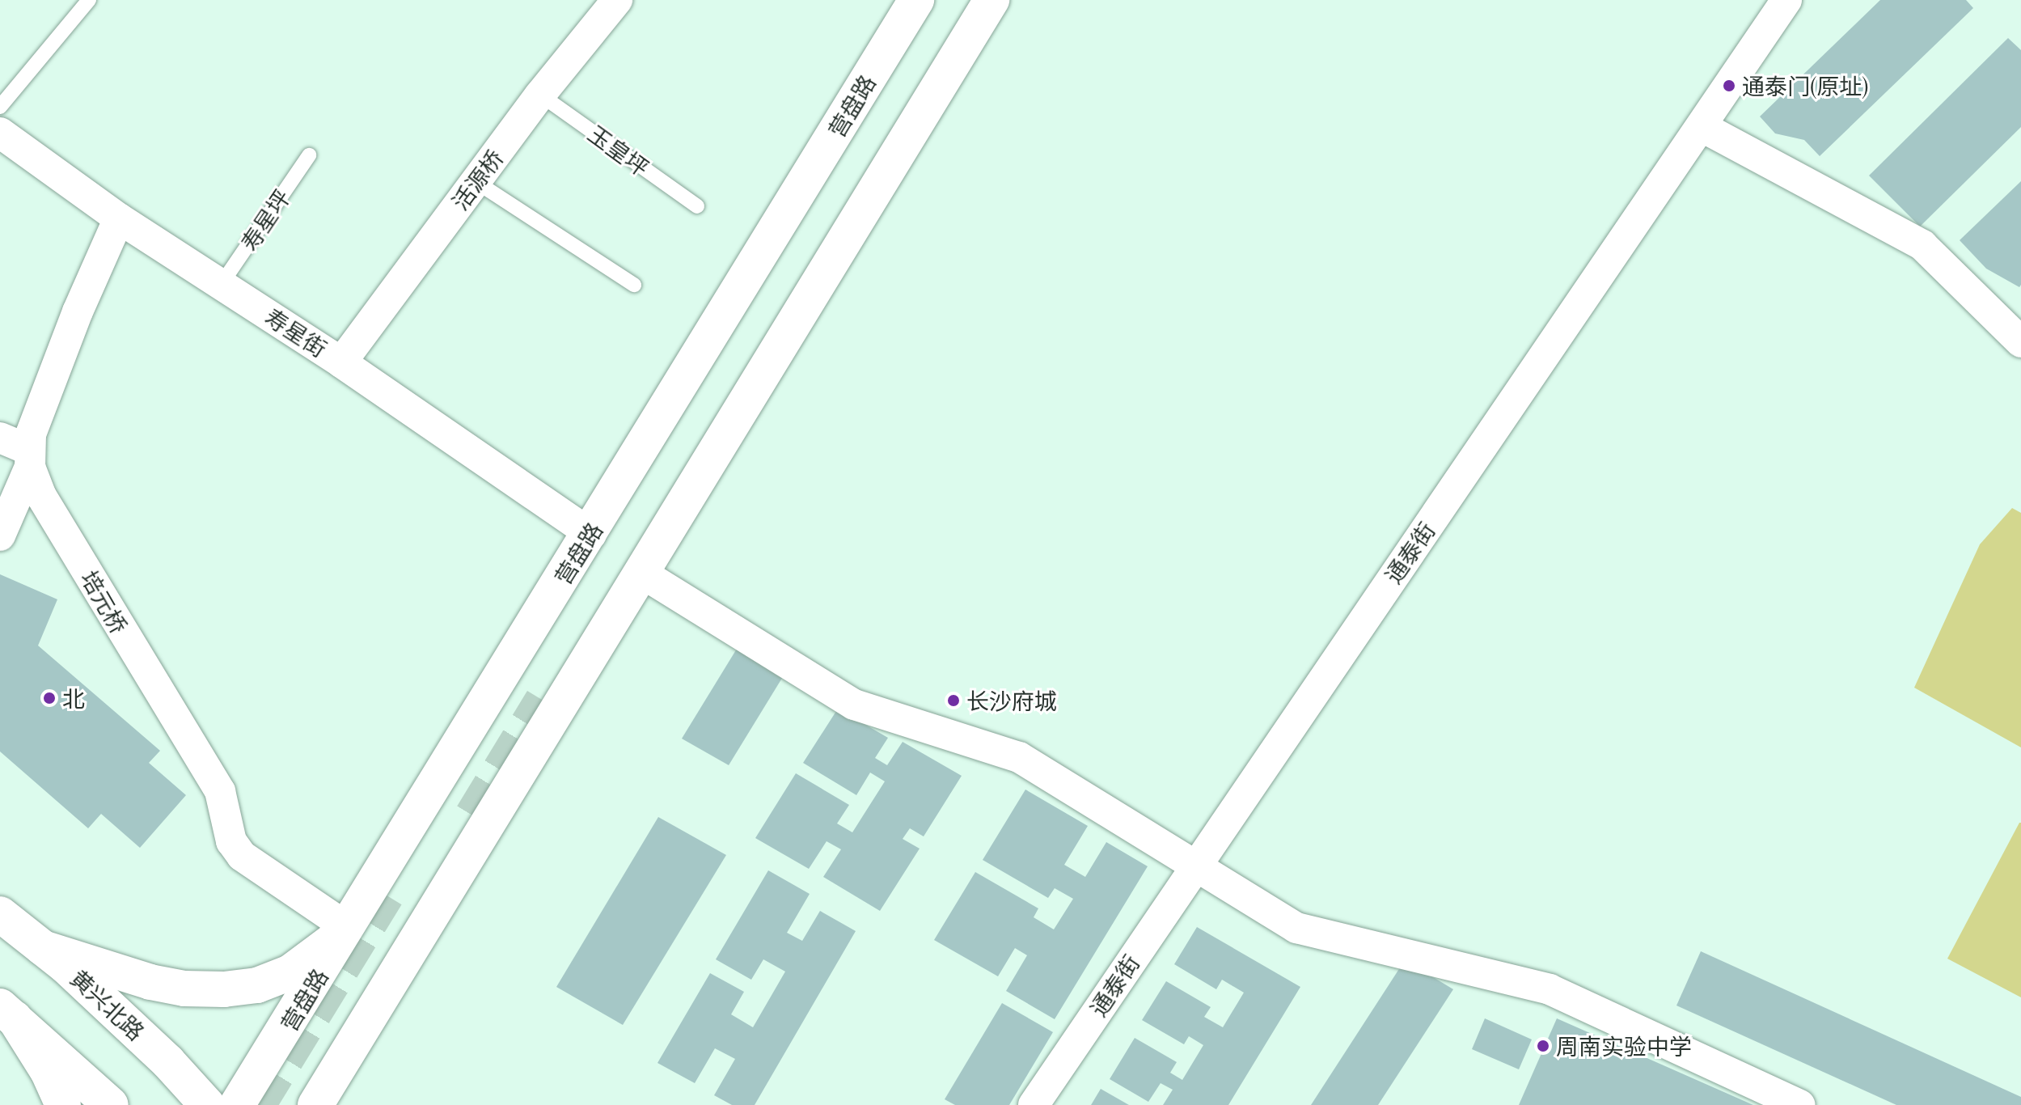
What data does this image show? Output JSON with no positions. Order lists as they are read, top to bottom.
{
  "streets": {
    "main road": ["营盘路", "黄兴北路"],
    "street": [
      "活源桥",
      "寿星街",
      "通泰街",
      "培元桥"
    ],
    "lane": ["玉皇坪", "寿星坪"]
  },
  "crossings": [
    ["营盘路", "寿星街"],
    ["营盘路", "培元桥"],
    ["玉皇坪", "活源桥"],
    ["活源桥", "寿星街"],
    ["寿星坪", "寿星街"]
  ],
  "places": [
    "通泰门(原址)",
    "北",
    "长沙府城",
    "周南实验中学"
  ]
}
